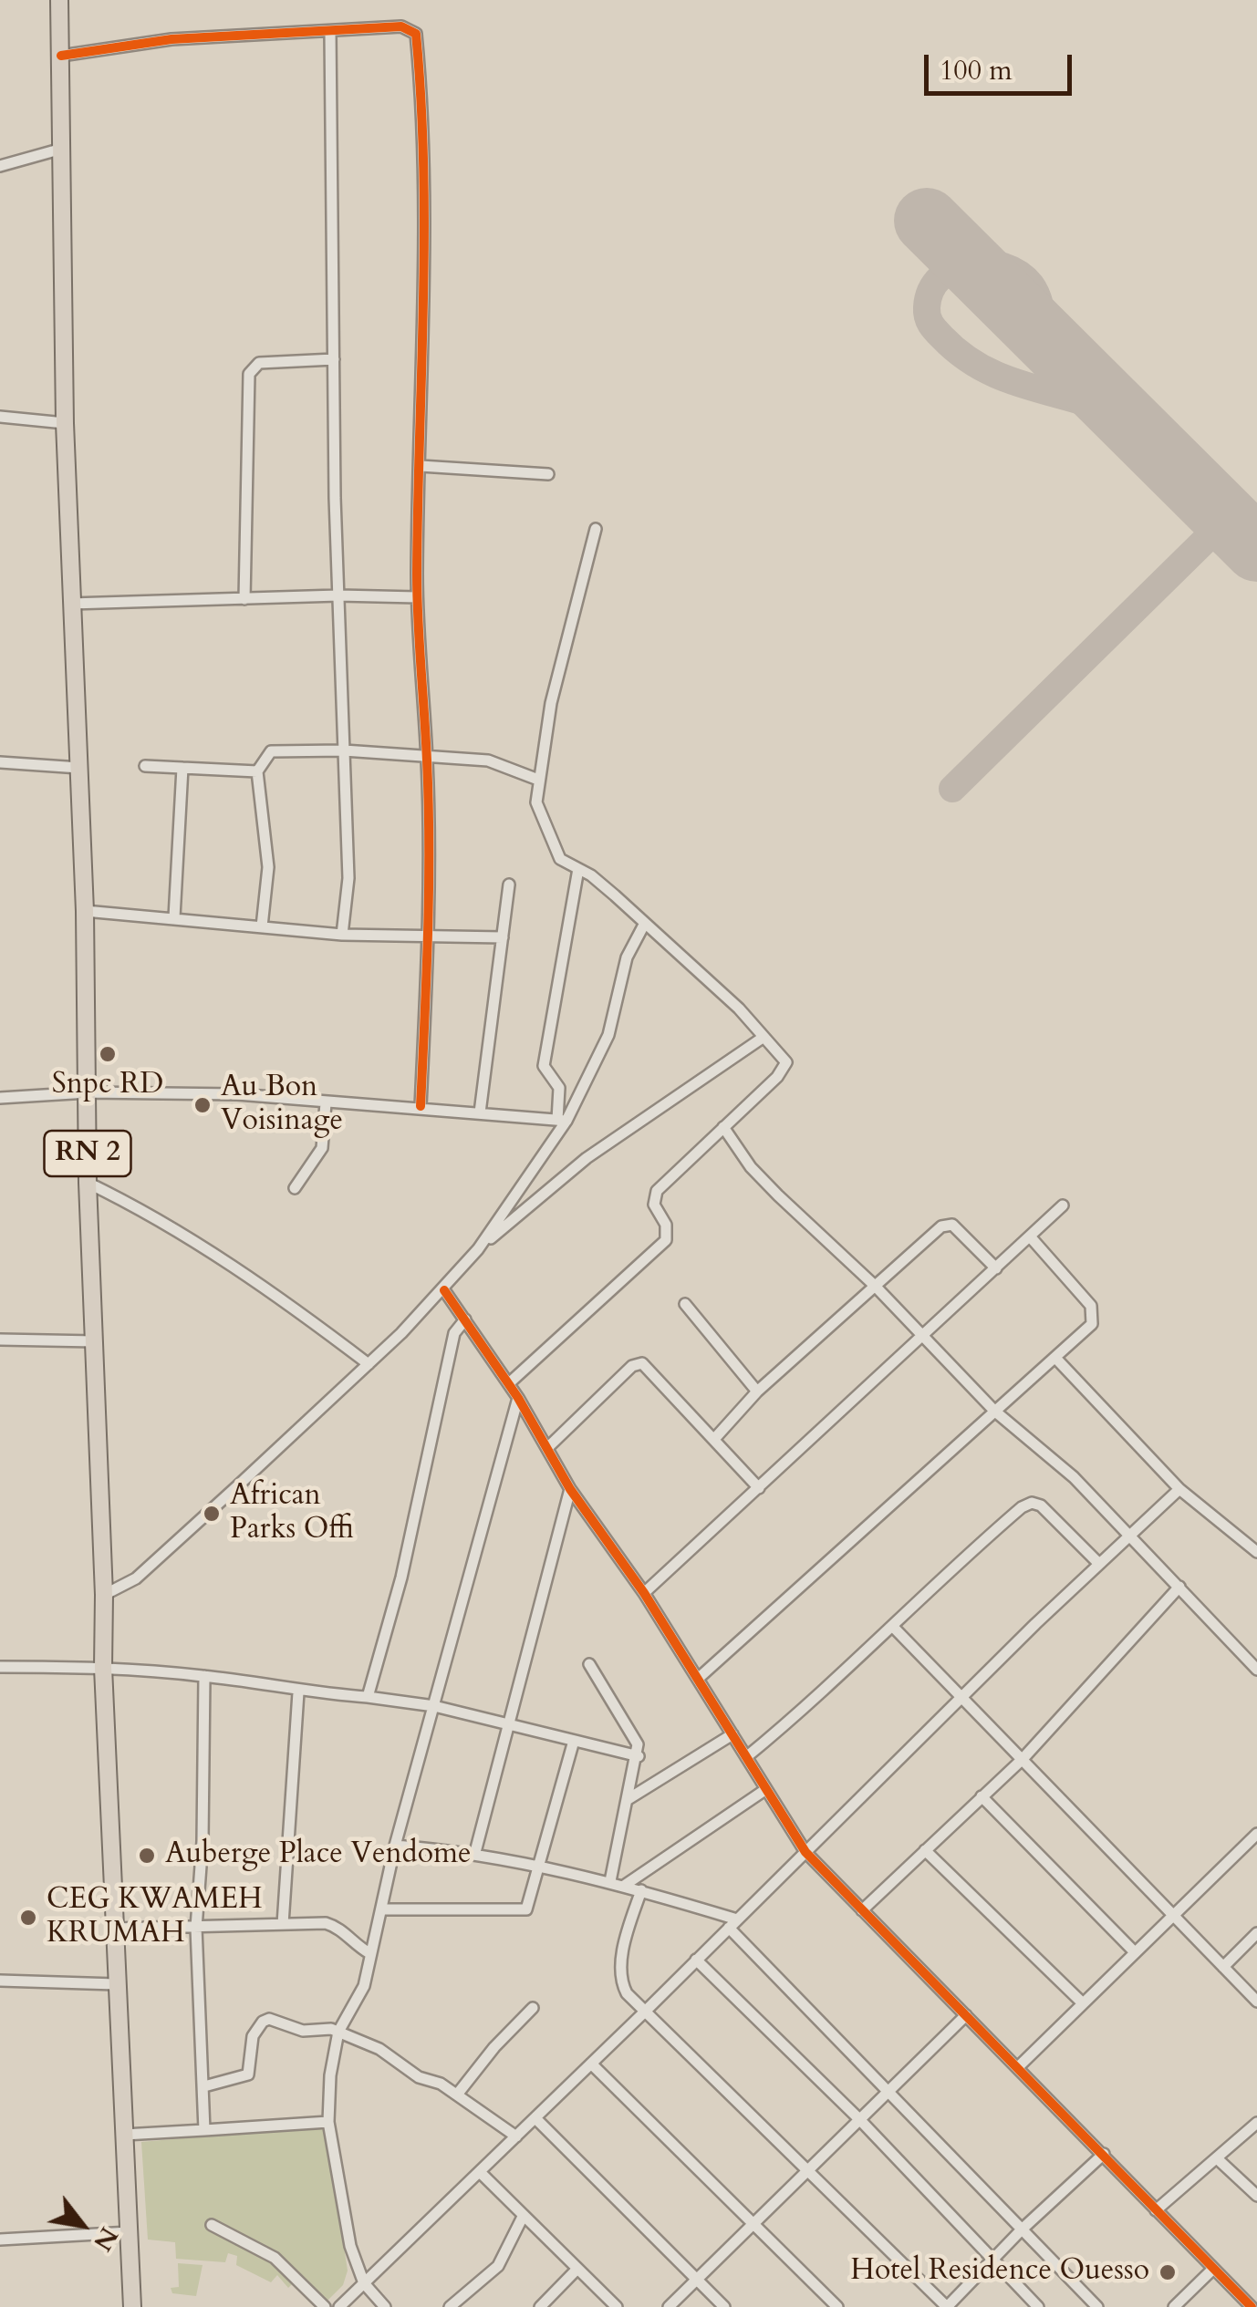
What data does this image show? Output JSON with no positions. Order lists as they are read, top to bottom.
{
  "streets": {
    "highway": ["RN 2"]
  },
  "places": [
    "Snpc RD",
    "Au Bon Voisinage",
    "African Parks Offi",
    "Auberge Place Vendome",
    "CEG KWAMEH KRUMAH",
    "Hotel Residence Ouesso"
  ],
  "scale_bar": "100 m",
  "north": "bottom right"
}
